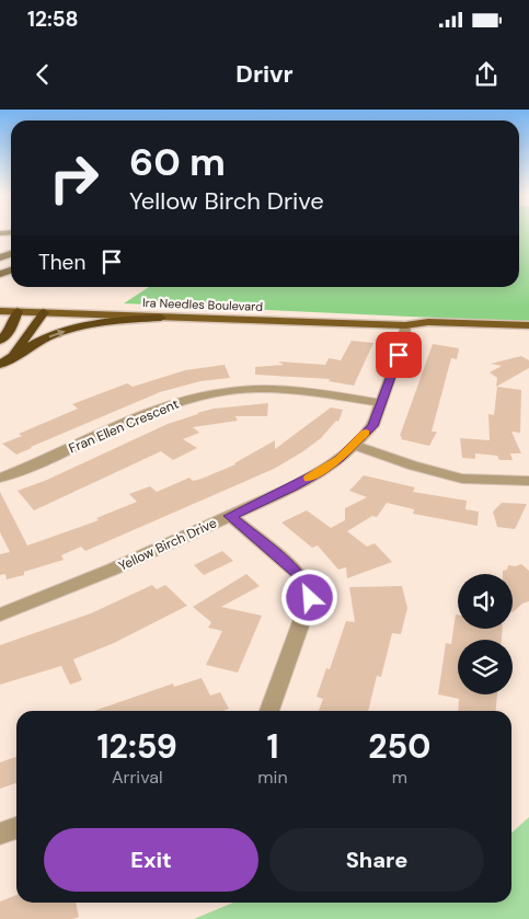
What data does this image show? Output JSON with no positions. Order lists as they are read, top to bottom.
{
  "streets": {
    "main road": ["Ira Needles Boulevard"],
    "street": ["Fran Ellen Crescent", "Yellow Birch Drive"]
  },
  "crossings": [
    ["Ira Needles Boulevard", "Yellow Birch Drive"],
    ["Fran Ellen Crescent", "Yellow Birch Drive"]
  ],
  "page": {
    "status": "12:58",
    "header": "Drivr",
    "turn": ["60 m", "Yellow Birch Drive"],
    "then": "Then",
    "eta": [
      "12:59",
      "Arrival",
      "1",
      "min",
      "250",
      "m"
    ],
    "buttons": ["Exit", "Share"]
  }
}
